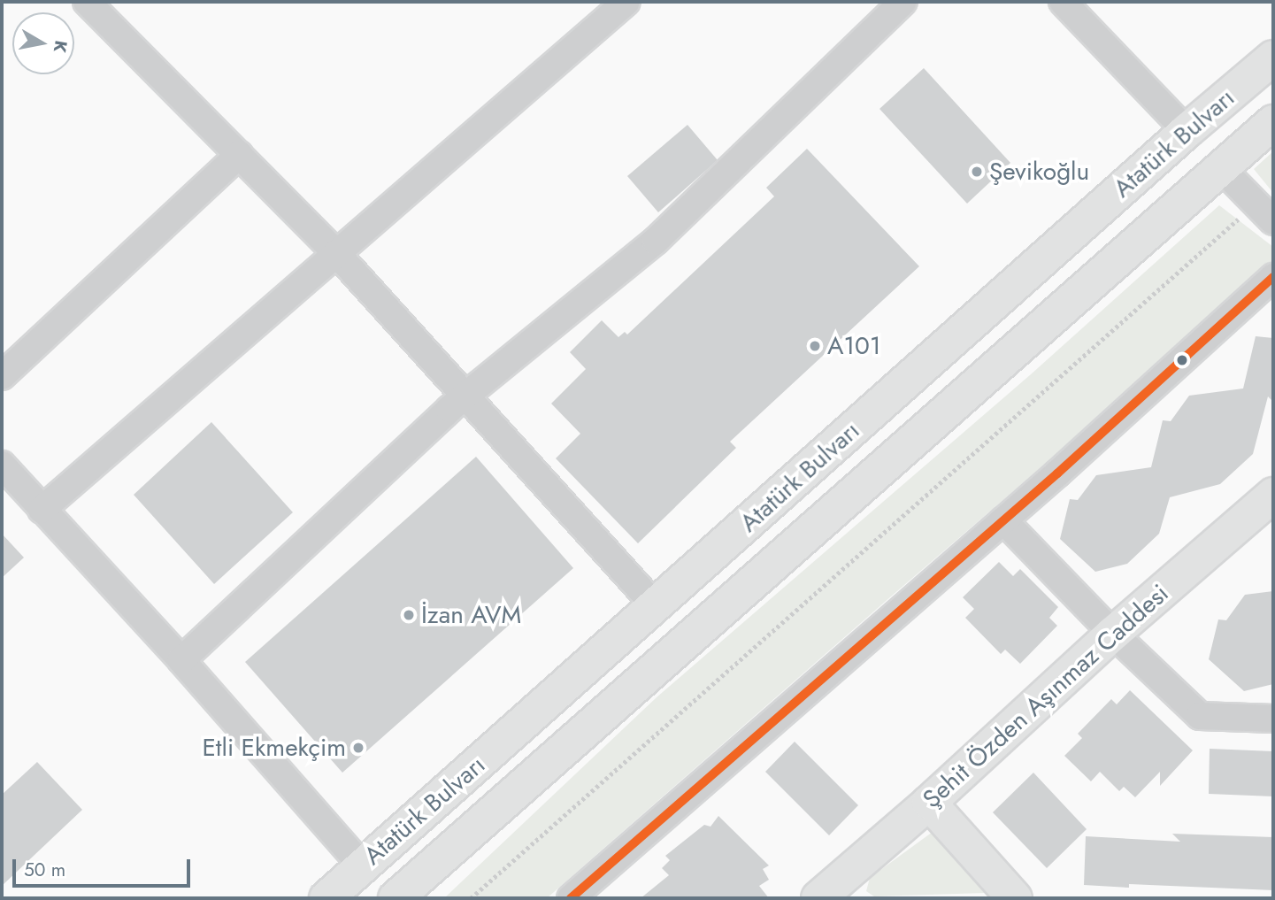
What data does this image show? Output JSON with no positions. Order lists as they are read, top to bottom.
{
  "streets": {
    "main road": ["Atatürk Bulvarı", "Şehit Özden Aşınmaz Caddesi"]
  },
  "places": [
    "Şevikoğlu",
    "A101",
    "İzan AVM",
    "Etli Ekmekçim"
  ],
  "scale_bar": "50 m",
  "north": "right"
}
